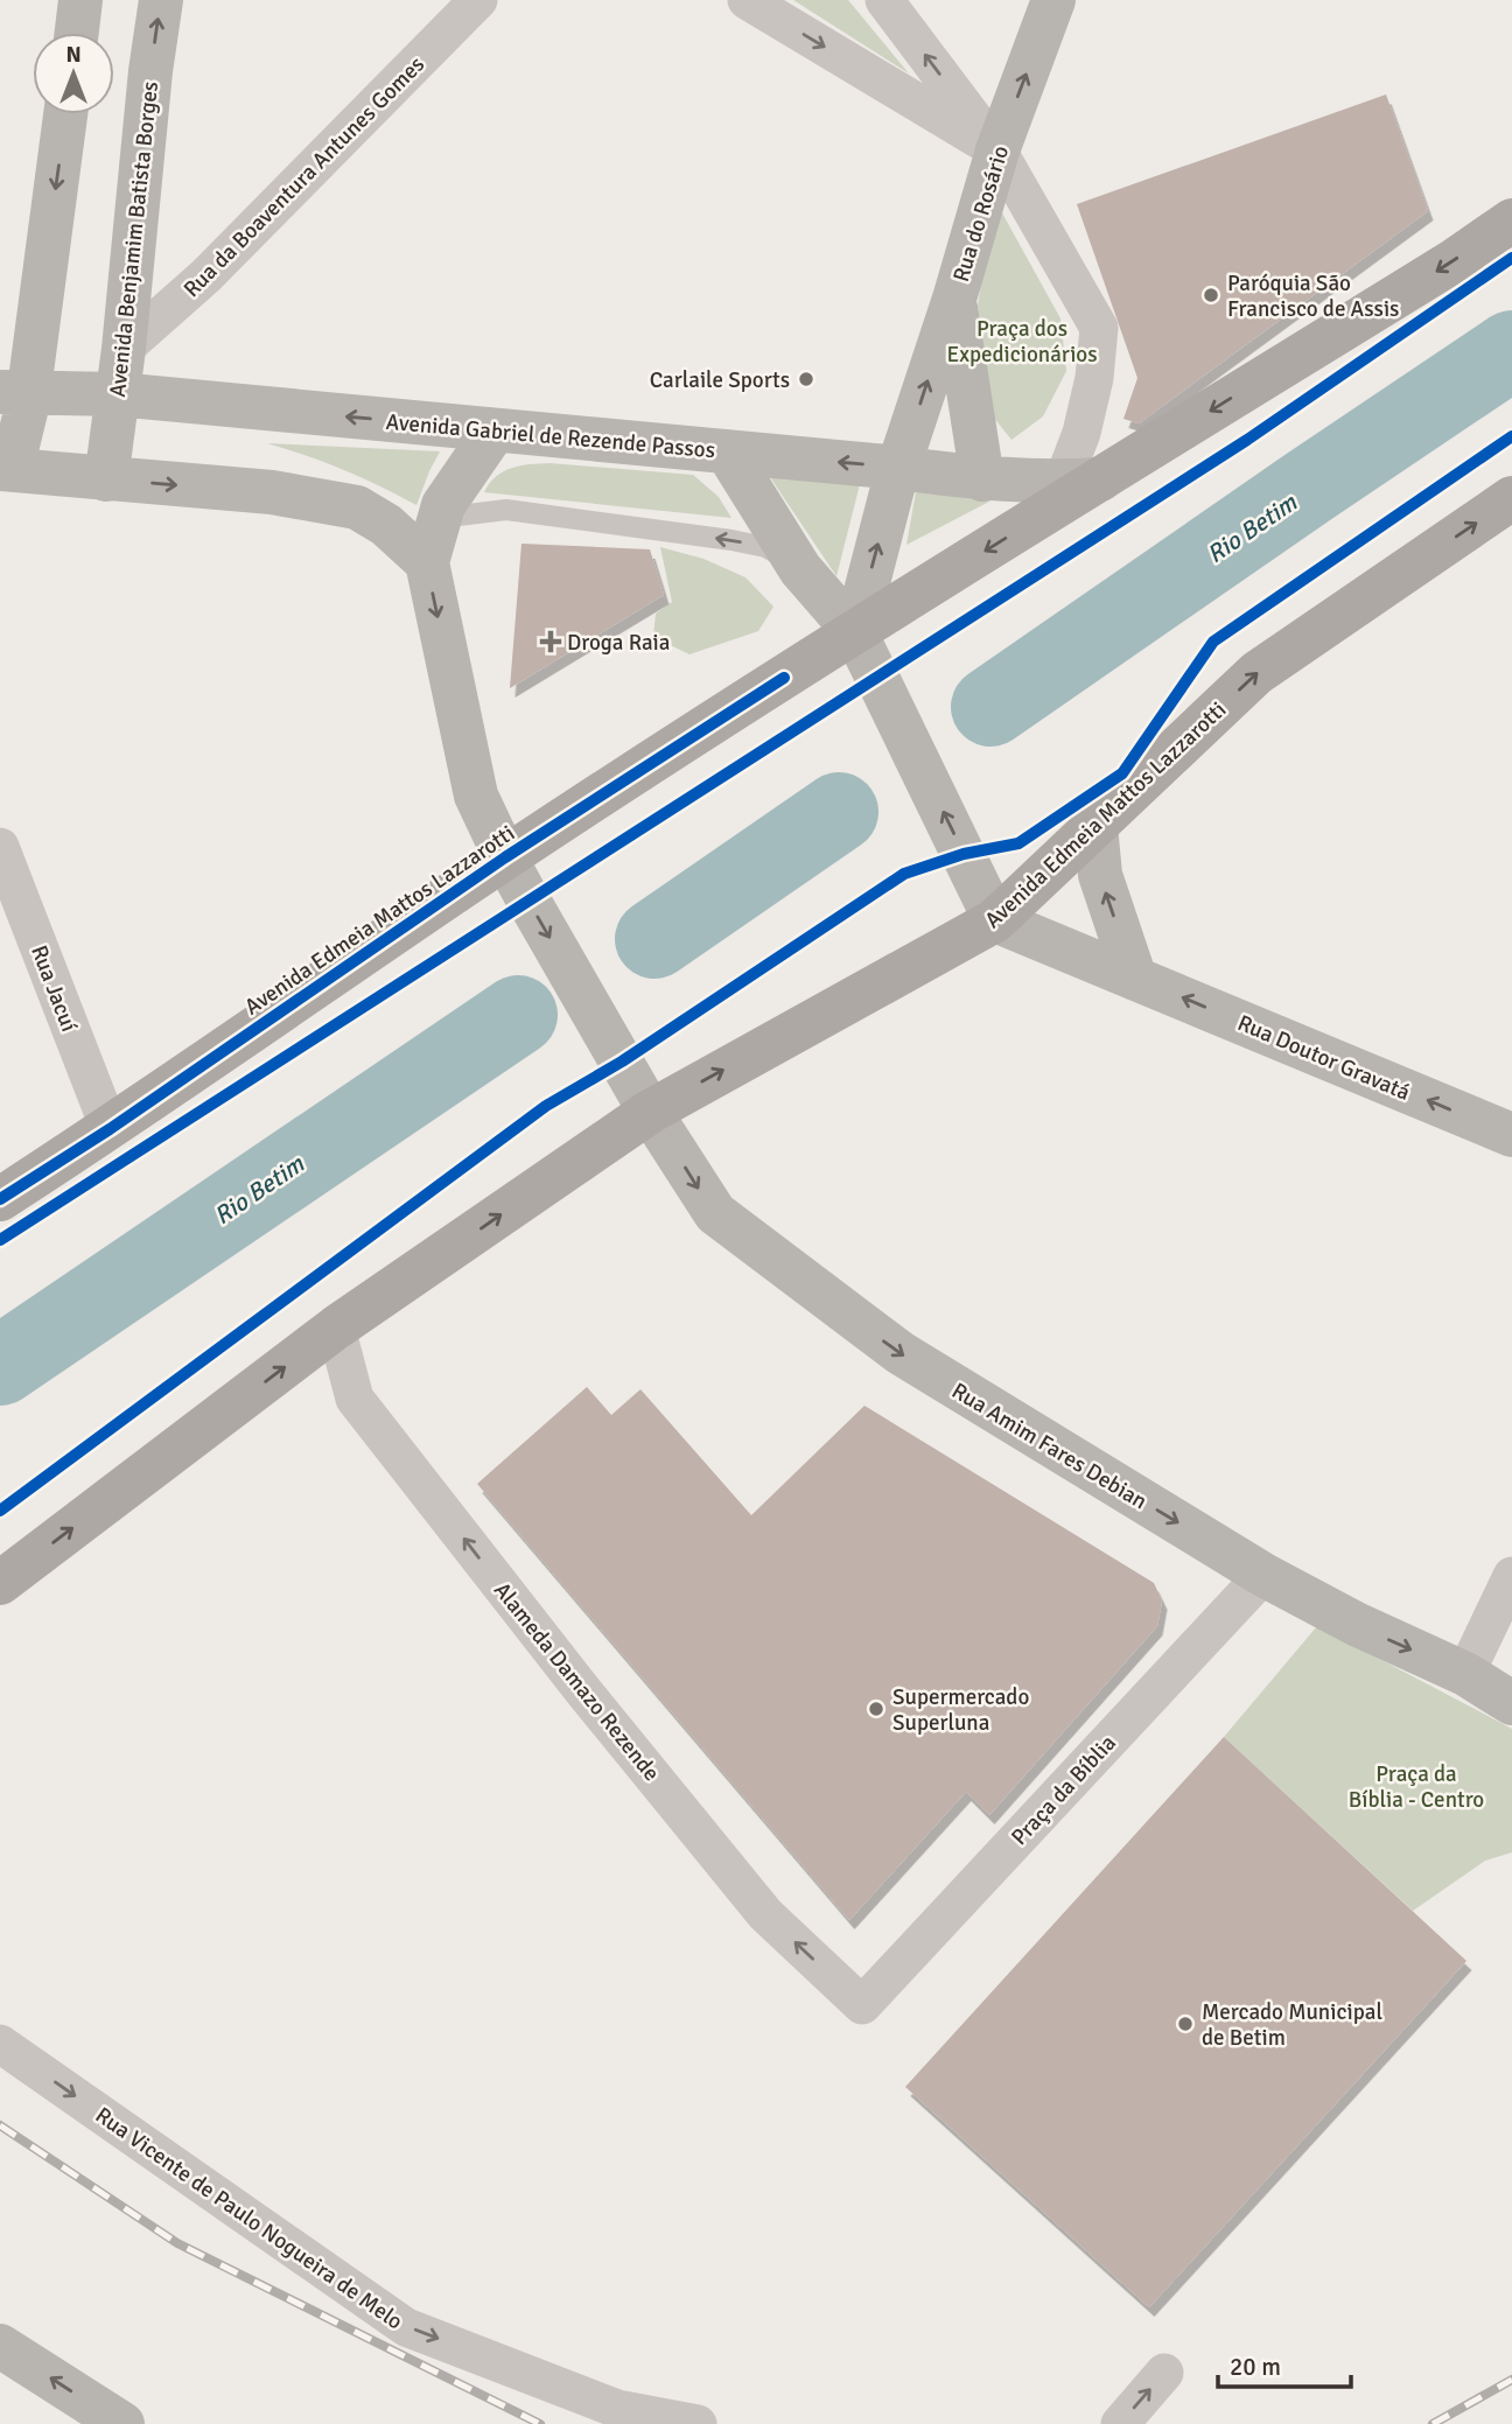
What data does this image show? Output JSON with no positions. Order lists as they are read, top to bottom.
{
  "streets": {
    "main road": ["Avenida Edmeia Mattos Lazzarotti"],
    "street": [
      "Rua da Boaventura Antunes Gomes",
      "Rua do Rosário",
      "Avenida Benjamim Batista Borges",
      "Avenida Gabriel de Rezende Passos",
      "Rua Jacuí",
      "Rua Doutor Gravatá",
      "Rua Amim Fares Debian",
      "Alameda Damazo Rezende",
      "Praça da Bíblia",
      "Rua Vicente de Paulo Nogueira de Melo"
    ]
  },
  "crossings": [
    ["Rua da Boaventura Antunes Gomes", "Avenida Benjamim Batista Borges"],
    ["Rua do Rosário", "Avenida Gabriel de Rezende Passos"],
    ["Avenida Benjamim Batista Borges", "Avenida Gabriel de Rezende Passos"],
    ["Avenida Gabriel de Rezende Passos", "Avenida Edmeia Mattos Lazzarotti"],
    ["Avenida Edmeia Mattos Lazzarotti", "Rua Jacuí"],
    ["Avenida Edmeia Mattos Lazzarotti", "Rua Doutor Gravatá"],
    ["Avenida Edmeia Mattos Lazzarotti", "Rua Amim Fares Debian"],
    ["Avenida Edmeia Mattos Lazzarotti", "Alameda Damazo Rezende"],
    ["Rua Amim Fares Debian", "Praça da Bíblia"],
    ["Alameda Damazo Rezende", "Praça da Bíblia"]
  ],
  "one_way": [
    "Rua do Rosário",
    "Rua Doutor Gravatá",
    "Rua Amim Fares Debian",
    "Alameda Damazo Rezende",
    "Rua Vicente de Paulo Nogueira de Melo"
  ],
  "water": ["Rio Betim"],
  "parks": ["Praça dos Expedicionários", "Praça da Bíblia - Centro"],
  "places": {
    "other": [
      "Paróquia São Francisco de Assis",
      "Carlaile Sports",
      "Supermercado Superluna",
      "Mercado Municipal de Betim"
    ],
    "health": ["Droga Raia"]
  },
  "scale_bar": "20 m",
  "north": "top"
}
